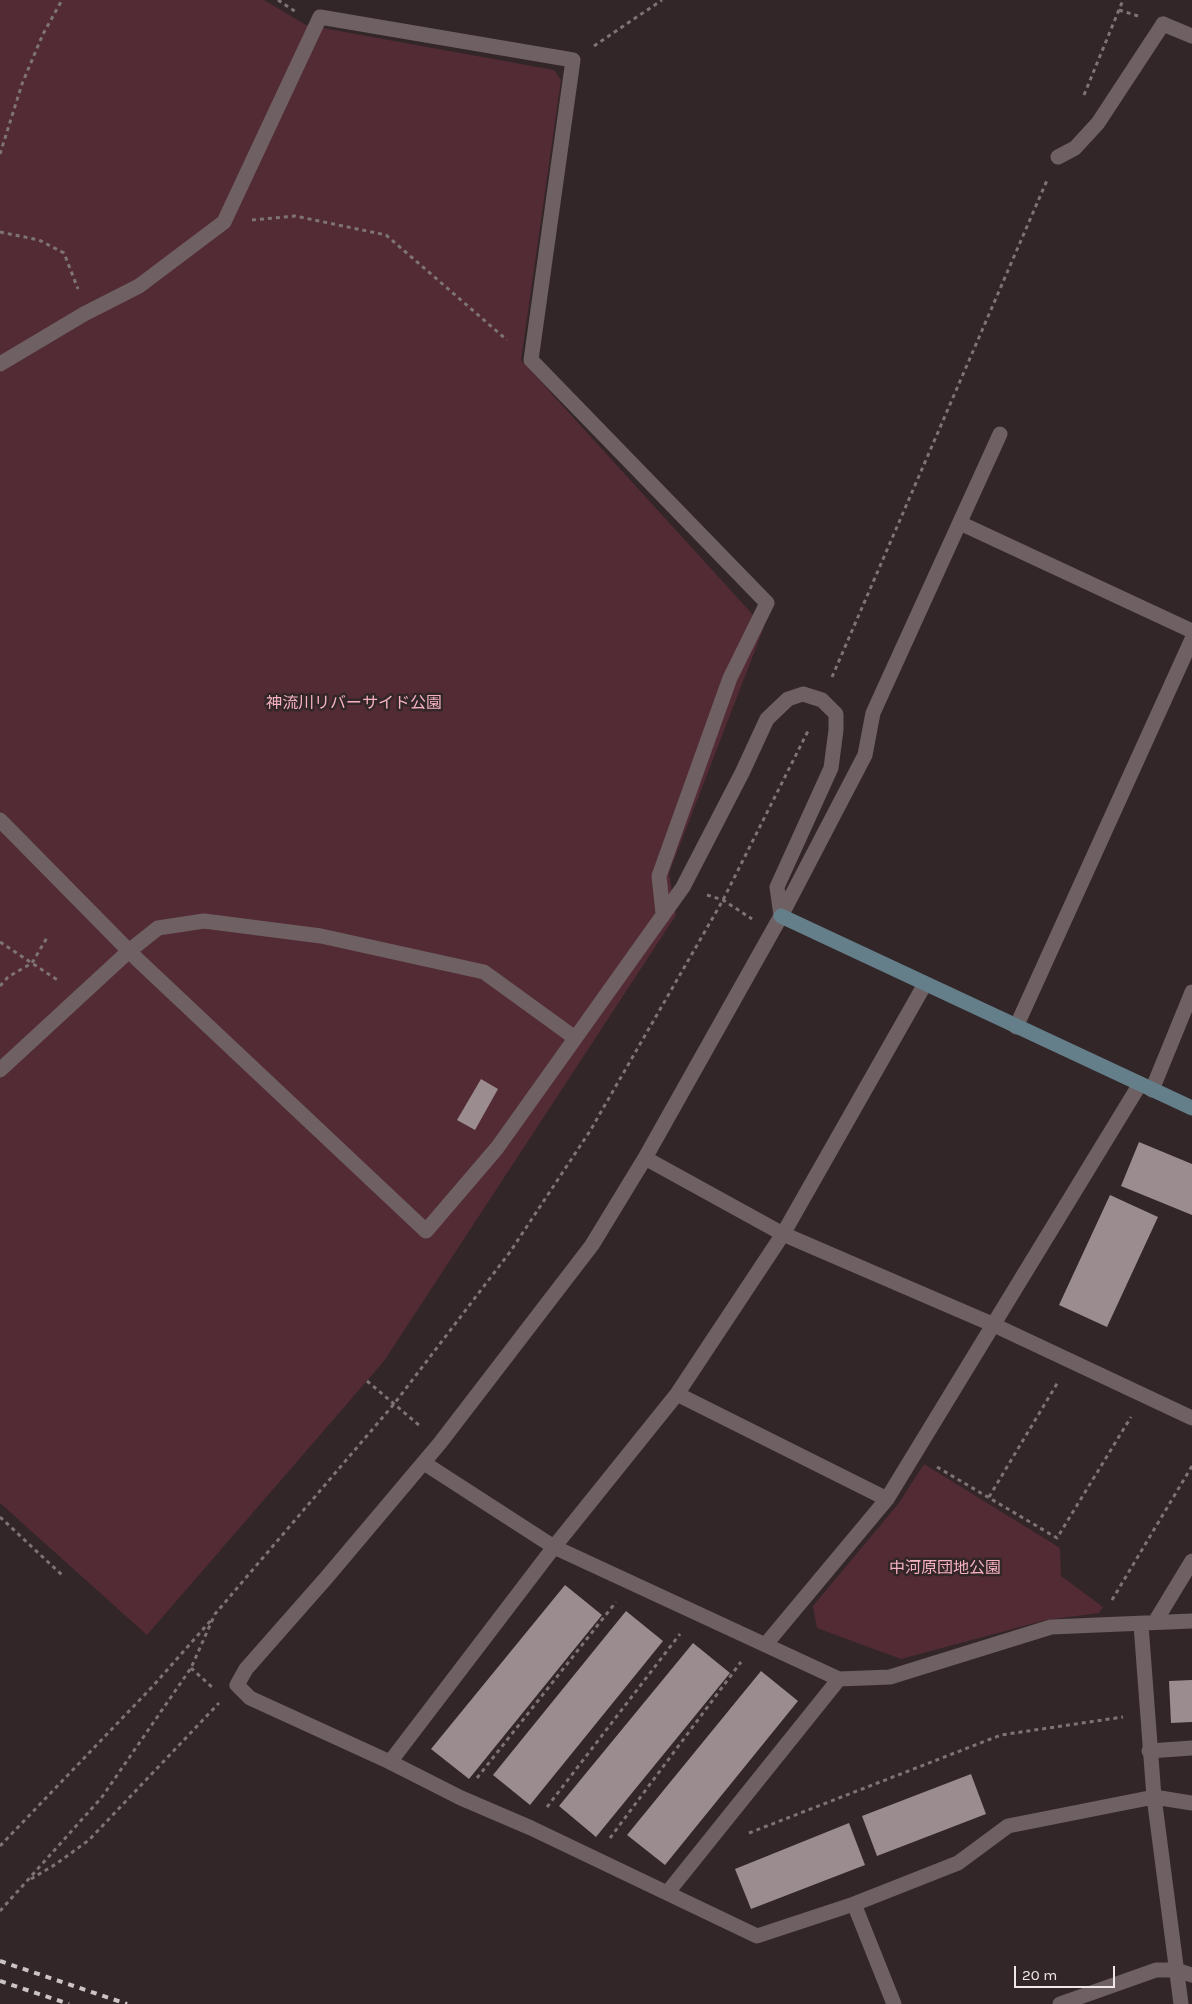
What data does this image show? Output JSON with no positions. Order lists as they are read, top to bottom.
{
  "parks": ["神流川リバーサイド公園", "中河原団地公園"],
  "scale_bar": "20 m"
}
